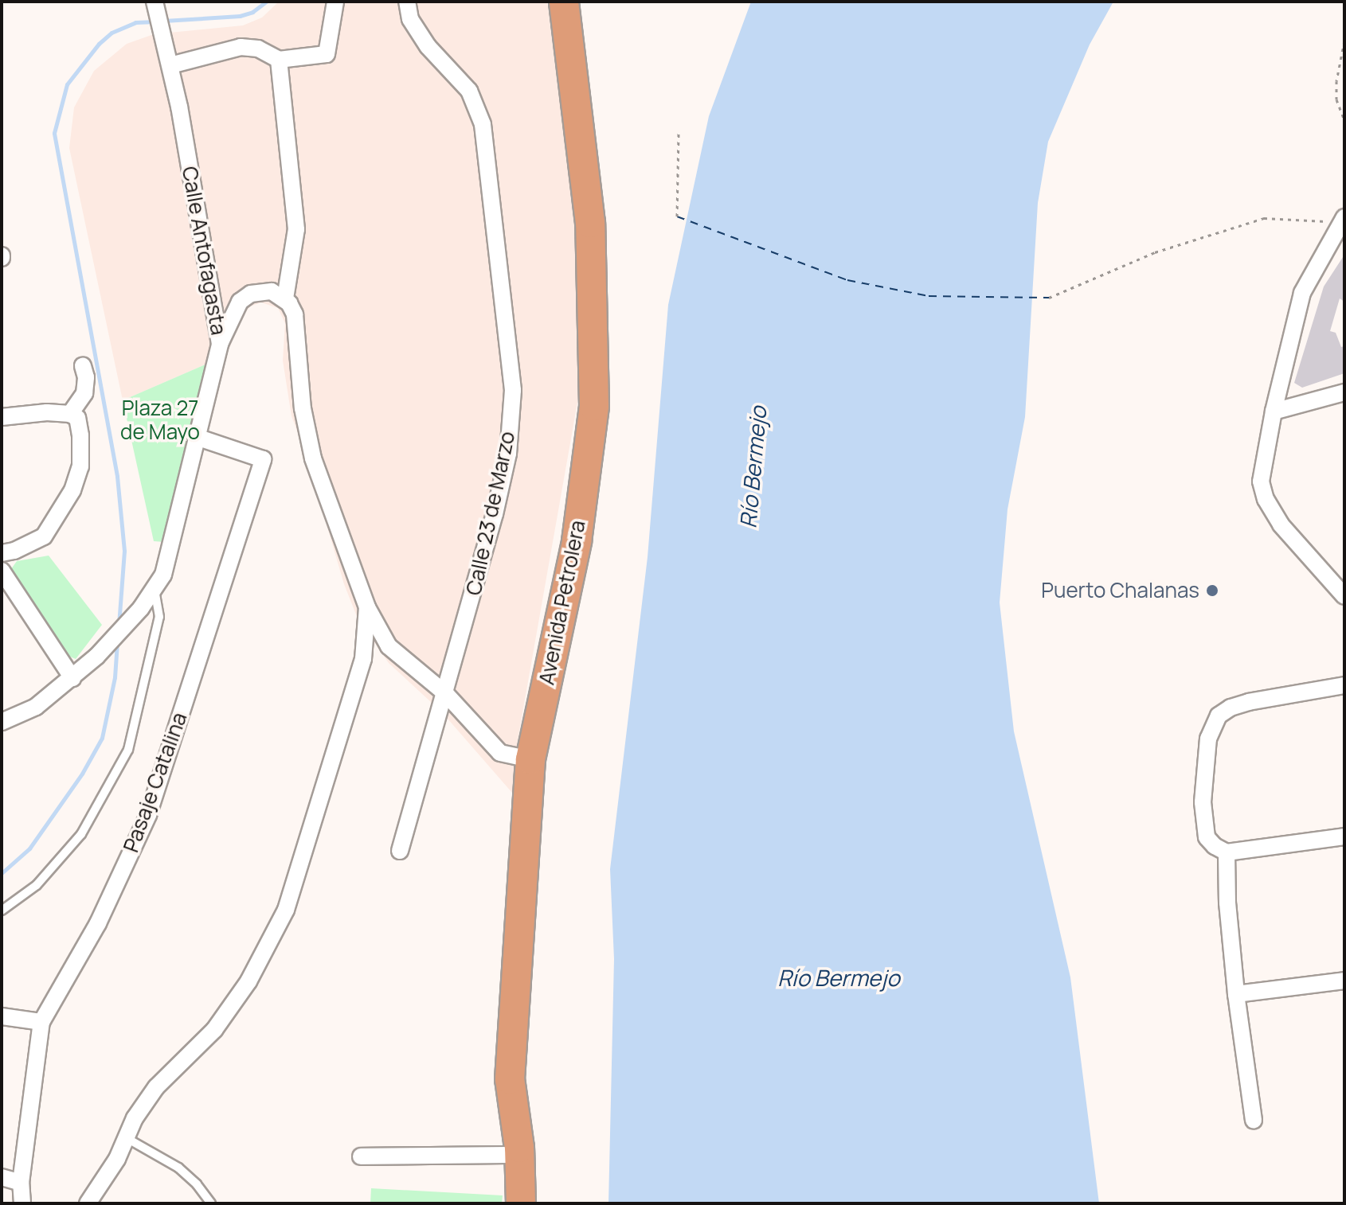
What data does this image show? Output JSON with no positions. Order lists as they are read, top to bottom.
{
  "streets": {
    "highway": ["Avenida Petrolera"],
    "street": ["Calle Antofagasta", "Calle 23 de Marzo", "Pasaje Catalina"]
  },
  "crossings": [
    ["Calle Antofagasta", "Pasaje Catalina"]
  ],
  "water": ["Río Bermejo"],
  "parks": ["Plaza 27 de Mayo"],
  "places": ["Puerto Chalanas"]
}
